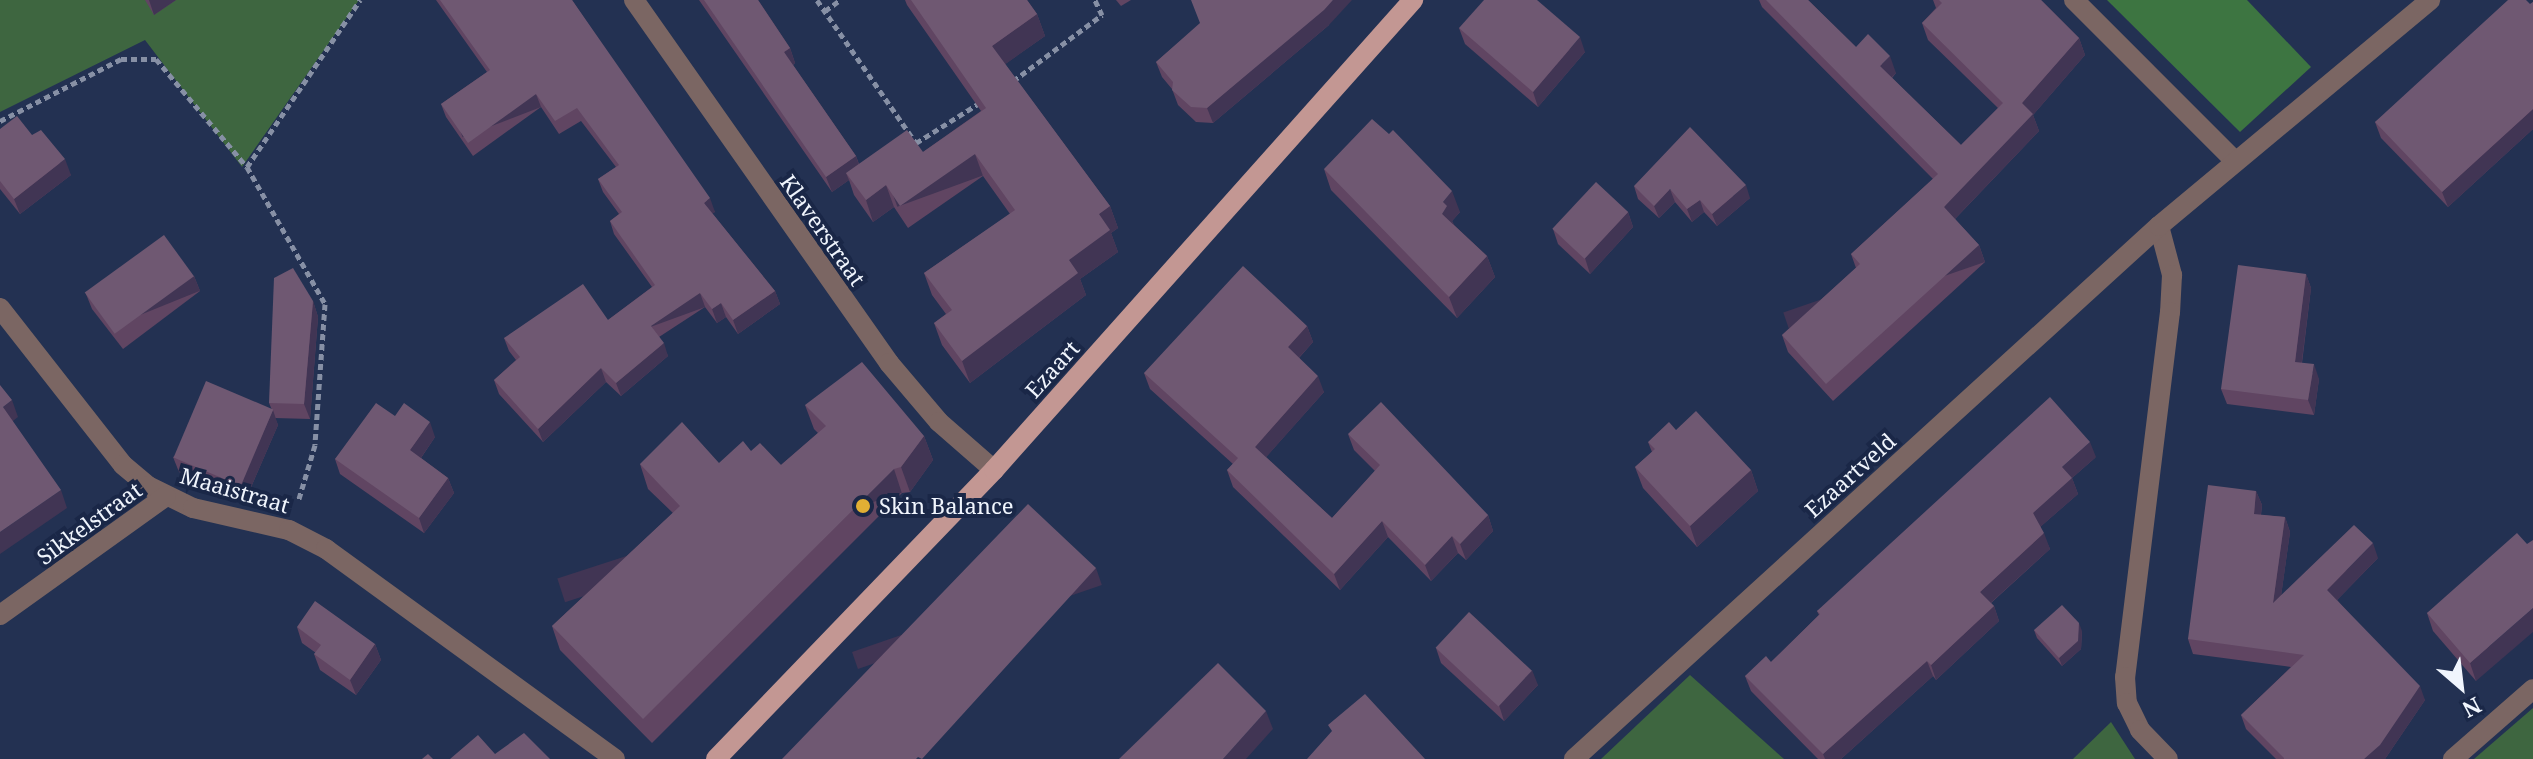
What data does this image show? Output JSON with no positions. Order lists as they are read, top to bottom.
{
  "streets": {
    "main road": ["Ezaart"],
    "street": [
      "Klaverstraat",
      "Ezaartveld",
      "Maaistraat",
      "Sikkelstraat"
    ]
  },
  "crossings": [
    ["Klaverstraat", "Ezaart"],
    ["Maaistraat", "Sikkelstraat"]
  ],
  "places": ["Skin Balance"],
  "north": "bottom right"
}
